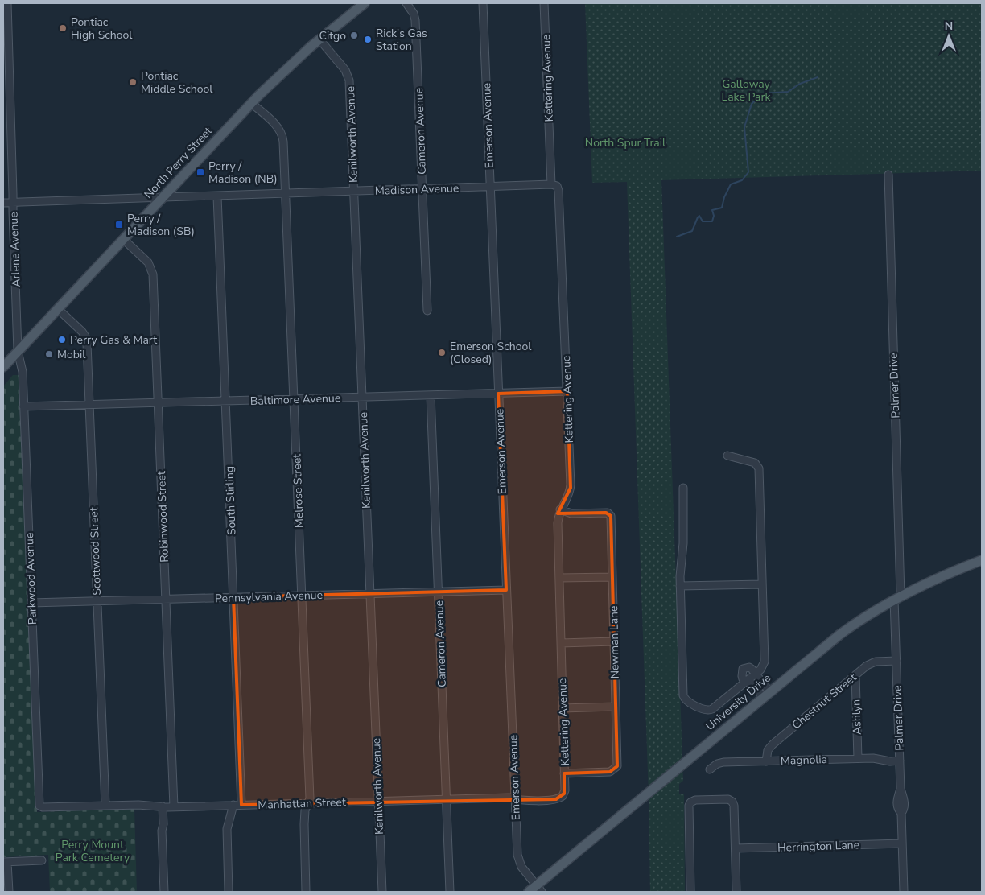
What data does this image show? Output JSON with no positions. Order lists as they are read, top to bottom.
{
  "streets": {
    "main road": ["North Perry Street", "University Drive"],
    "street": [
      "Kettering Avenue",
      "Emerson Avenue",
      "Cameron Avenue",
      "Kenilworth Avenue",
      "Madison Avenue",
      "Arlene Avenue",
      "Palmer Drive",
      "Baltimore Avenue",
      "Melrose Street",
      "South Stirling",
      "Robinwood Street",
      "Scottwood Street",
      "Parkwood Avenue",
      "Pennsylvania Avenue",
      "Newman Lane",
      "Chestnut Street",
      "Ashlyn",
      "Magnolia",
      "Manhattan Street",
      "Herrington Lane"
    ]
  },
  "crossings": [
    ["Kettering Avenue", "Madison Avenue"],
    ["Kettering Avenue", "Baltimore Avenue"],
    ["Kettering Avenue", "Newman Lane"],
    ["Kettering Avenue", "Manhattan Street"],
    ["Emerson Avenue", "Madison Avenue"],
    ["Emerson Avenue", "Baltimore Avenue"],
    ["Emerson Avenue", "Pennsylvania Avenue"],
    ["Emerson Avenue", "University Drive"],
    ["Emerson Avenue", "Manhattan Street"],
    ["Cameron Avenue", "Madison Avenue"],
    ["Cameron Avenue", "Baltimore Avenue"],
    ["Cameron Avenue", "Pennsylvania Avenue"],
    ["Cameron Avenue", "Manhattan Street"],
    ["Kenilworth Avenue", "North Perry Street"],
    ["Kenilworth Avenue", "Madison Avenue"],
    ["Kenilworth Avenue", "Baltimore Avenue"],
    ["Kenilworth Avenue", "Pennsylvania Avenue"],
    ["Kenilworth Avenue", "Manhattan Street"],
    ["North Perry Street", "Madison Avenue"],
    ["North Perry Street", "Arlene Avenue"],
    ["North Perry Street", "Melrose Street"],
    ["North Perry Street", "Robinwood Street"],
    ["North Perry Street", "Scottwood Street"],
    ["North Perry Street", "Parkwood Avenue"],
    ["Madison Avenue", "Arlene Avenue"],
    ["Madison Avenue", "Melrose Street"],
    ["Madison Avenue", "South Stirling"],
    ["Arlene Avenue", "Parkwood Avenue"],
    ["Palmer Drive", "Chestnut Street"],
    ["Palmer Drive", "University Drive"],
    ["Palmer Drive", "Magnolia"],
    ["Palmer Drive", "Herrington Lane"],
    ["Baltimore Avenue", "Melrose Street"],
    ["Baltimore Avenue", "South Stirling"],
    ["Baltimore Avenue", "Robinwood Street"],
    ["Baltimore Avenue", "Scottwood Street"],
    ["Baltimore Avenue", "Parkwood Avenue"],
    ["Melrose Street", "Pennsylvania Avenue"],
    ["Melrose Street", "Manhattan Street"],
    ["South Stirling", "Pennsylvania Avenue"],
    ["South Stirling", "Manhattan Street"],
    ["Robinwood Street", "Pennsylvania Avenue"],
    ["Robinwood Street", "Manhattan Street"],
    ["Scottwood Street", "Pennsylvania Avenue"],
    ["Scottwood Street", "Manhattan Street"],
    ["Parkwood Avenue", "Pennsylvania Avenue"],
    ["Parkwood Avenue", "Manhattan Street"],
    ["Chestnut Street", "Ashlyn"],
    ["Chestnut Street", "Magnolia"],
    ["Ashlyn", "Magnolia"]
  ],
  "parks": ["Galloway Lake Park", "North Spur Trail", "Perry Mount Park Cemetery"],
  "places": {
    "other": [
      "Pontiac High School",
      "Citgo",
      "Rick's Gas Station",
      "Pontiac Middle School",
      "Perry Gas & Mart",
      "Emerson School (Closed)",
      "Mobil"
    ],
    "transit": ["Perry / Madison (NB)", "Perry / Madison (SB)"]
  },
  "north": "top"
}
